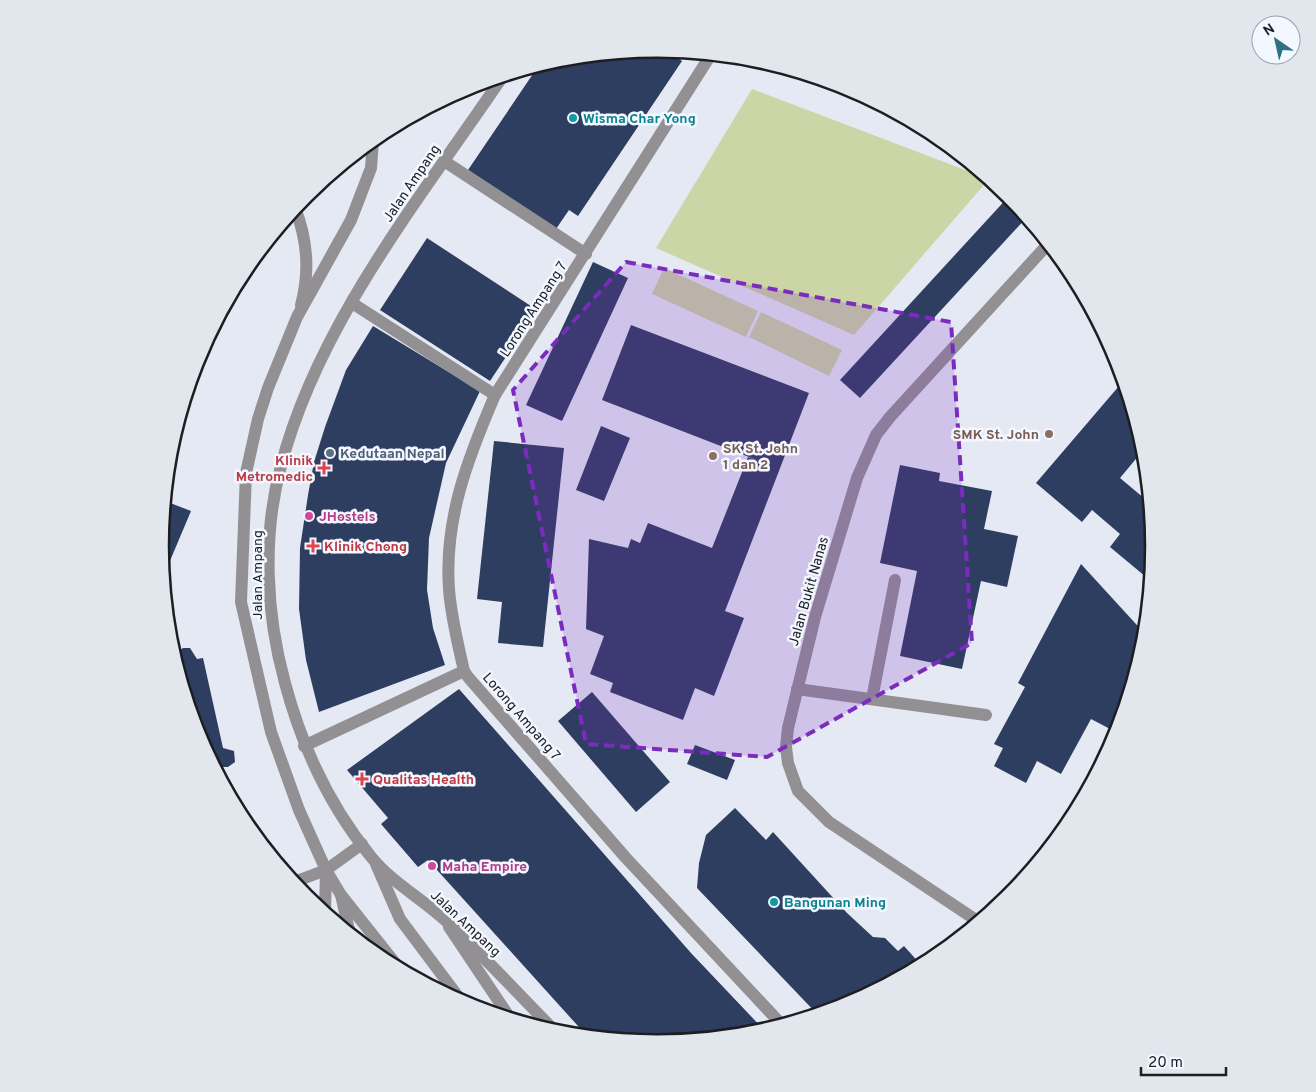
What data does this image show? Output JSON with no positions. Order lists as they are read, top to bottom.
{
  "streets": {
    "street": ["Jalan Ampang", "Lorong Ampang 7", "Jalan Bukit Nanas"]
  },
  "crossings": [
    ["Jalan Ampang", "Lorong Ampang 7"]
  ],
  "places": {
    "other": [
      "Wisma Char Yong",
      "SMK St. John",
      "Kedutaan Nepal",
      "SK St. John 1 dan 2",
      "JHostels",
      "Maha Empire",
      "Bangunan Ming"
    ],
    "health": ["Klinik Metromedic", "Klinik Chong", "Qualitas Health"]
  },
  "scale_bar": "20 m",
  "north": "top left"
}
